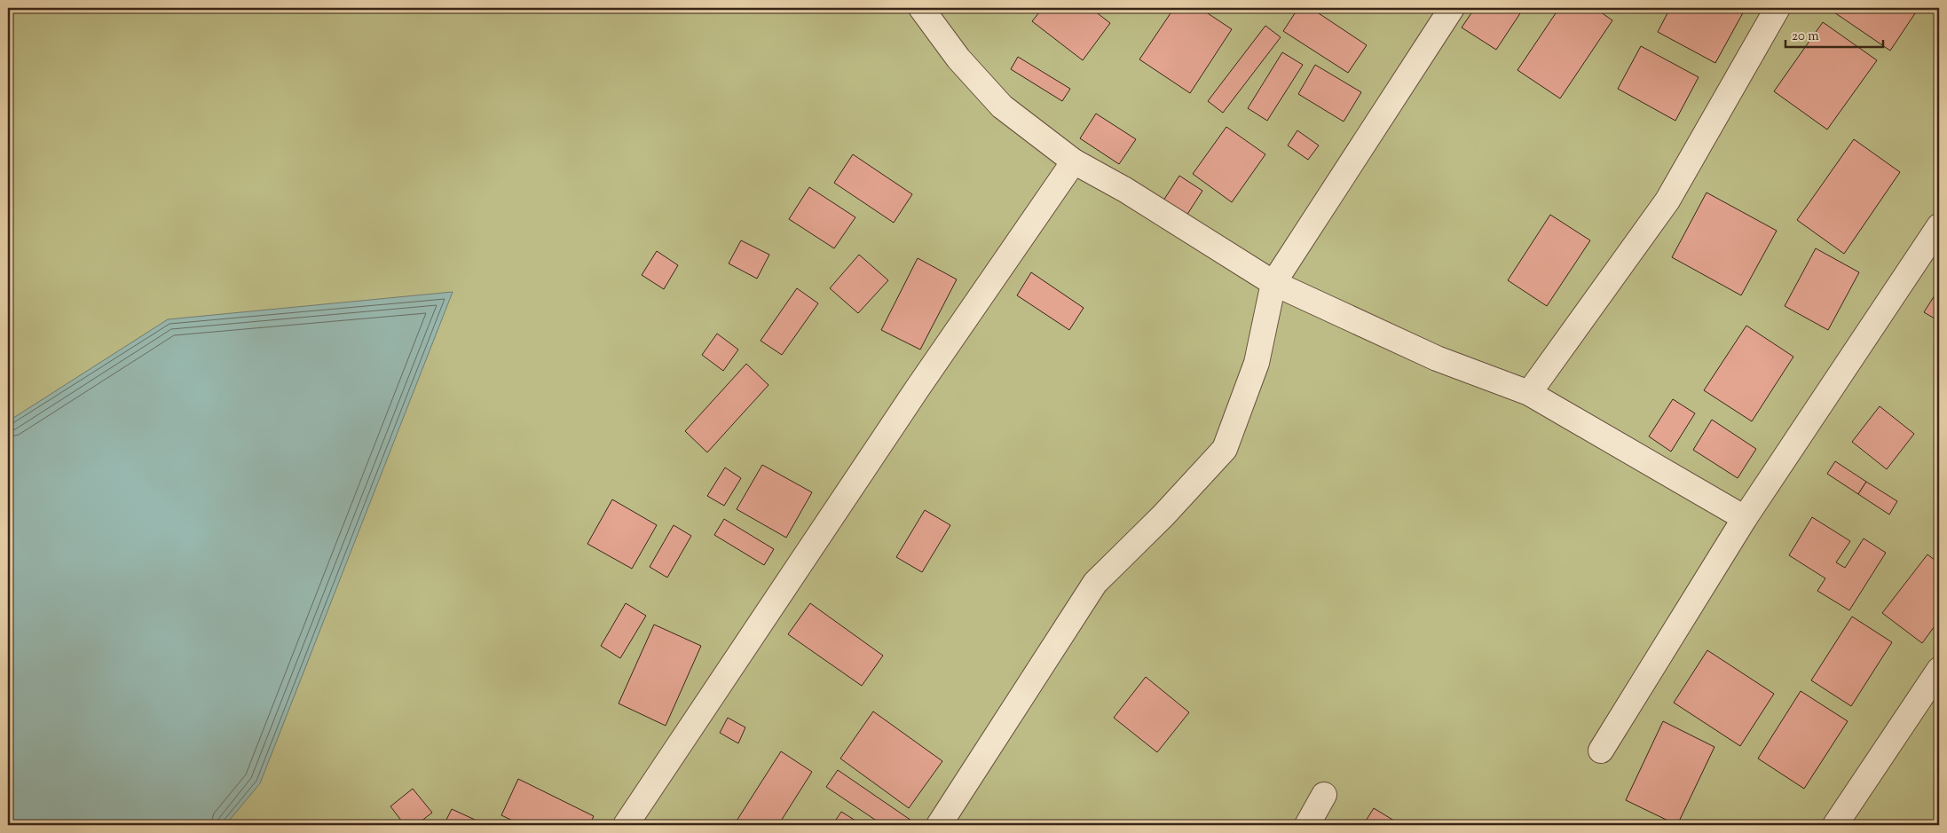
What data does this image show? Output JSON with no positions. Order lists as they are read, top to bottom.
{
  "scale_bar": "20 m"
}
